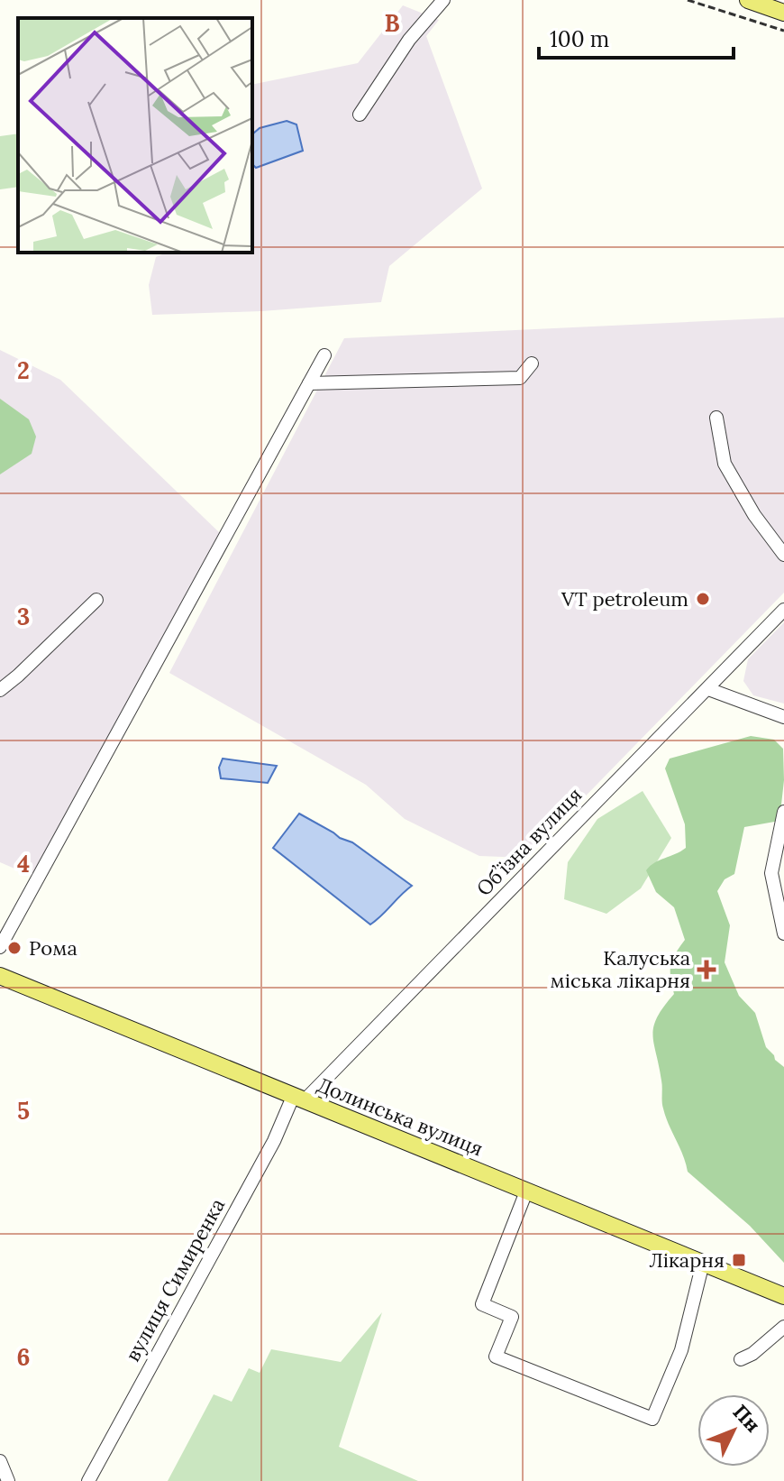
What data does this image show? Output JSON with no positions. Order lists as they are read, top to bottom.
{
  "streets": {
    "main road": ["Долинська вулиця"],
    "street": ["Обʼїзна вулиця", "вулиця Симиренка"]
  },
  "crossings": [
    ["Обʼїзна вулиця", "Долинська вулиця"],
    ["Обʼїзна вулиця", "вулиця Симиренка"],
    ["Долинська вулиця", "вулиця Симиренка"]
  ],
  "places": {
    "other": ["VT petroleum", "Рома"],
    "health": ["Калуська міська лікарня"],
    "transit": ["Лікарня"]
  },
  "scale_bar": "100 m",
  "north": "top right",
  "grid": {
    "columns": ["B"],
    "rows": [
      "2",
      "3",
      "4",
      "5",
      "6"
    ]
  }
}
